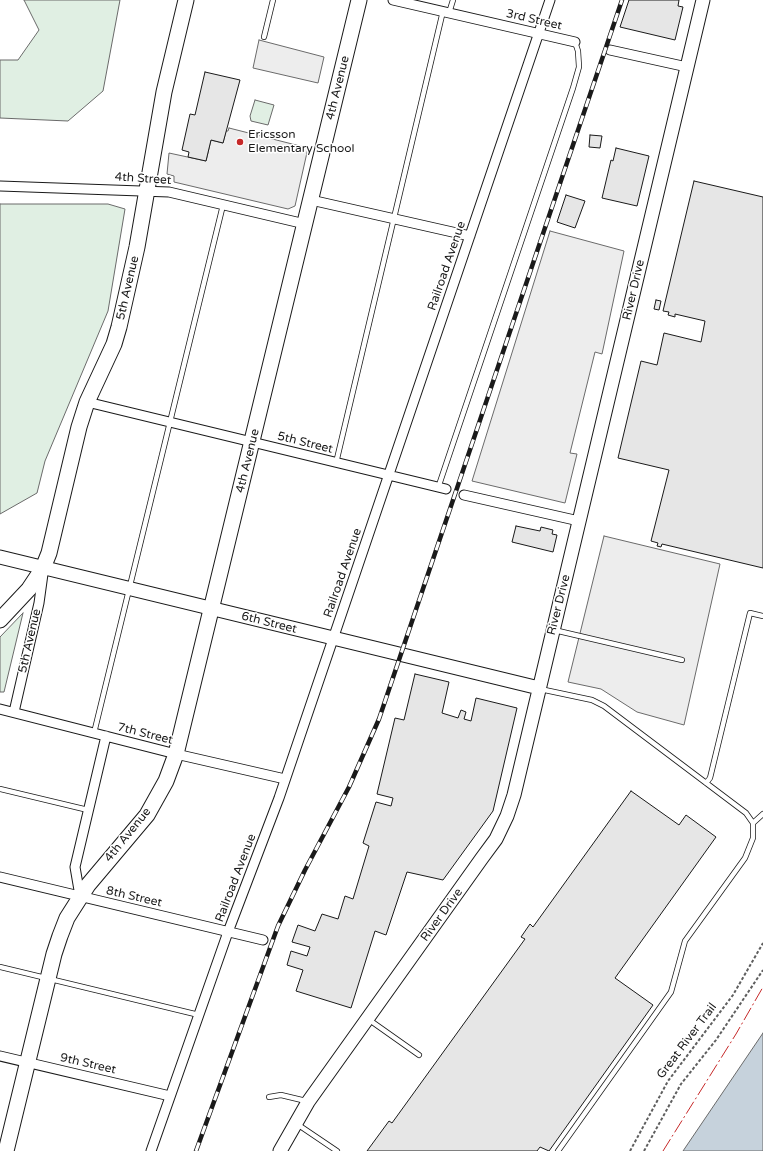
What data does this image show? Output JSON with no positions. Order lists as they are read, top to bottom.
{
  "streets": {
    "main road": [
      "4th Avenue",
      "5th Avenue",
      "River Drive",
      "6th Street"
    ],
    "street": [
      "3rd Street",
      "4th Street",
      "Railroad Avenue",
      "5th Street",
      "7th Street",
      "8th Street",
      "9th Street"
    ],
    "path": ["Great River Trail"]
  },
  "crossings": [
    ["3rd Street", "Railroad Avenue"],
    ["4th Avenue", "4th Street"],
    ["4th Avenue", "5th Street"],
    ["4th Avenue", "6th Street"],
    ["4th Avenue", "7th Street"],
    ["4th Avenue", "8th Street"],
    ["4th Avenue", "9th Street"],
    ["4th Street", "5th Avenue"],
    ["Railroad Avenue", "5th Street"],
    ["Railroad Avenue", "6th Street"],
    ["Railroad Avenue", "7th Street"],
    ["Railroad Avenue", "8th Street"],
    ["Railroad Avenue", "9th Street"],
    ["5th Avenue", "5th Street"],
    ["5th Avenue", "6th Street"],
    ["5th Avenue", "7th Street"],
    ["River Drive", "6th Street"]
  ],
  "places": ["Ericsson Elementary School"]
}
